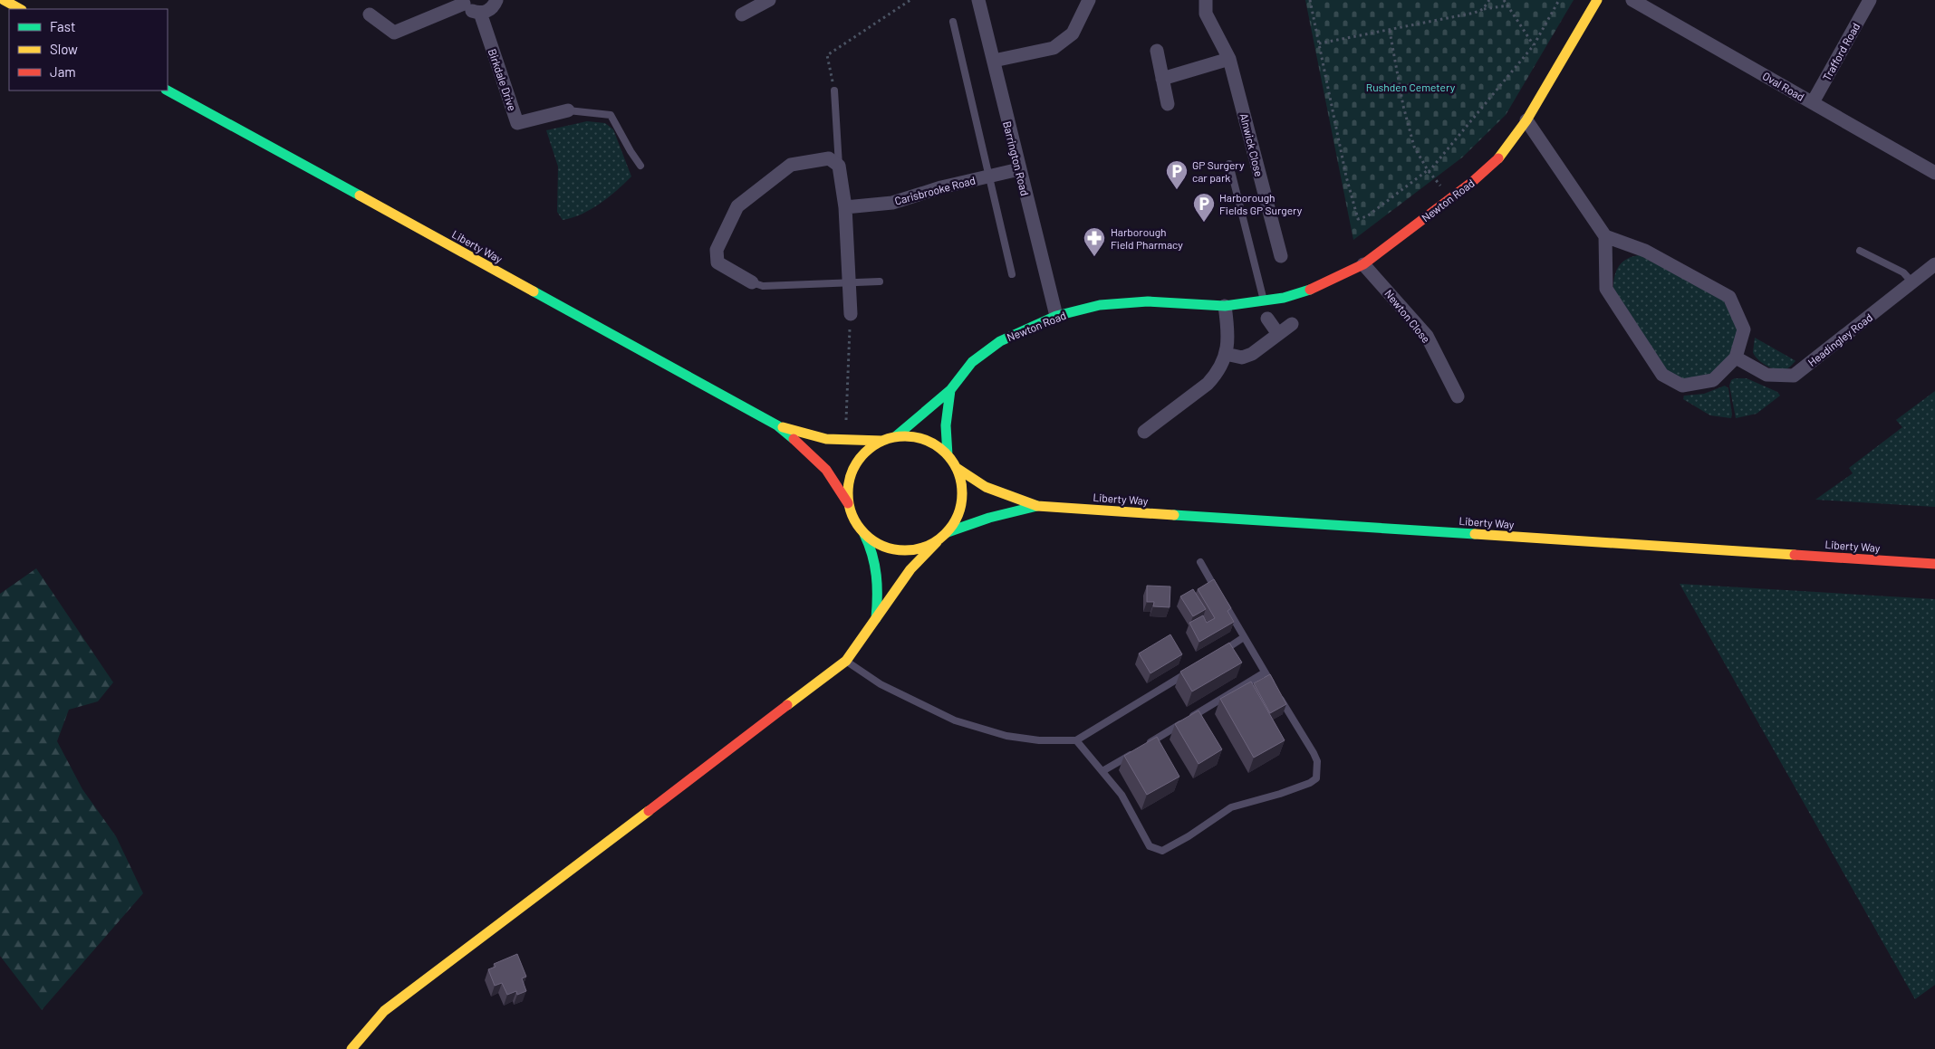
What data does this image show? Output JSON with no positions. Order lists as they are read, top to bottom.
{
  "streets": {
    "main road": ["Newton Road", "Liberty Way"],
    "street": [
      "Trafford Road",
      "Birkdale Drive",
      "Oval Road",
      "Alnwick Close",
      "Barrington Road",
      "Carisbrooke Road",
      "Newton Close",
      "Headingley Road"
    ]
  },
  "crossings": [
    ["Trafford Road", "Oval Road"],
    ["Barrington Road", "Carisbrooke Road"],
    ["Barrington Road", "Newton Road"],
    ["Newton Road", "Liberty Way"],
    ["Newton Road", "Newton Close"]
  ],
  "parks": ["Rushden Cemetery"],
  "places": {
    "parking": ["GP Surgery car park", "Harborough Fields GP Surgery"],
    "pharmacy": ["Harborough Field Pharmacy"]
  },
  "legend": ["Fast", "Slow", "Jam"]
}
